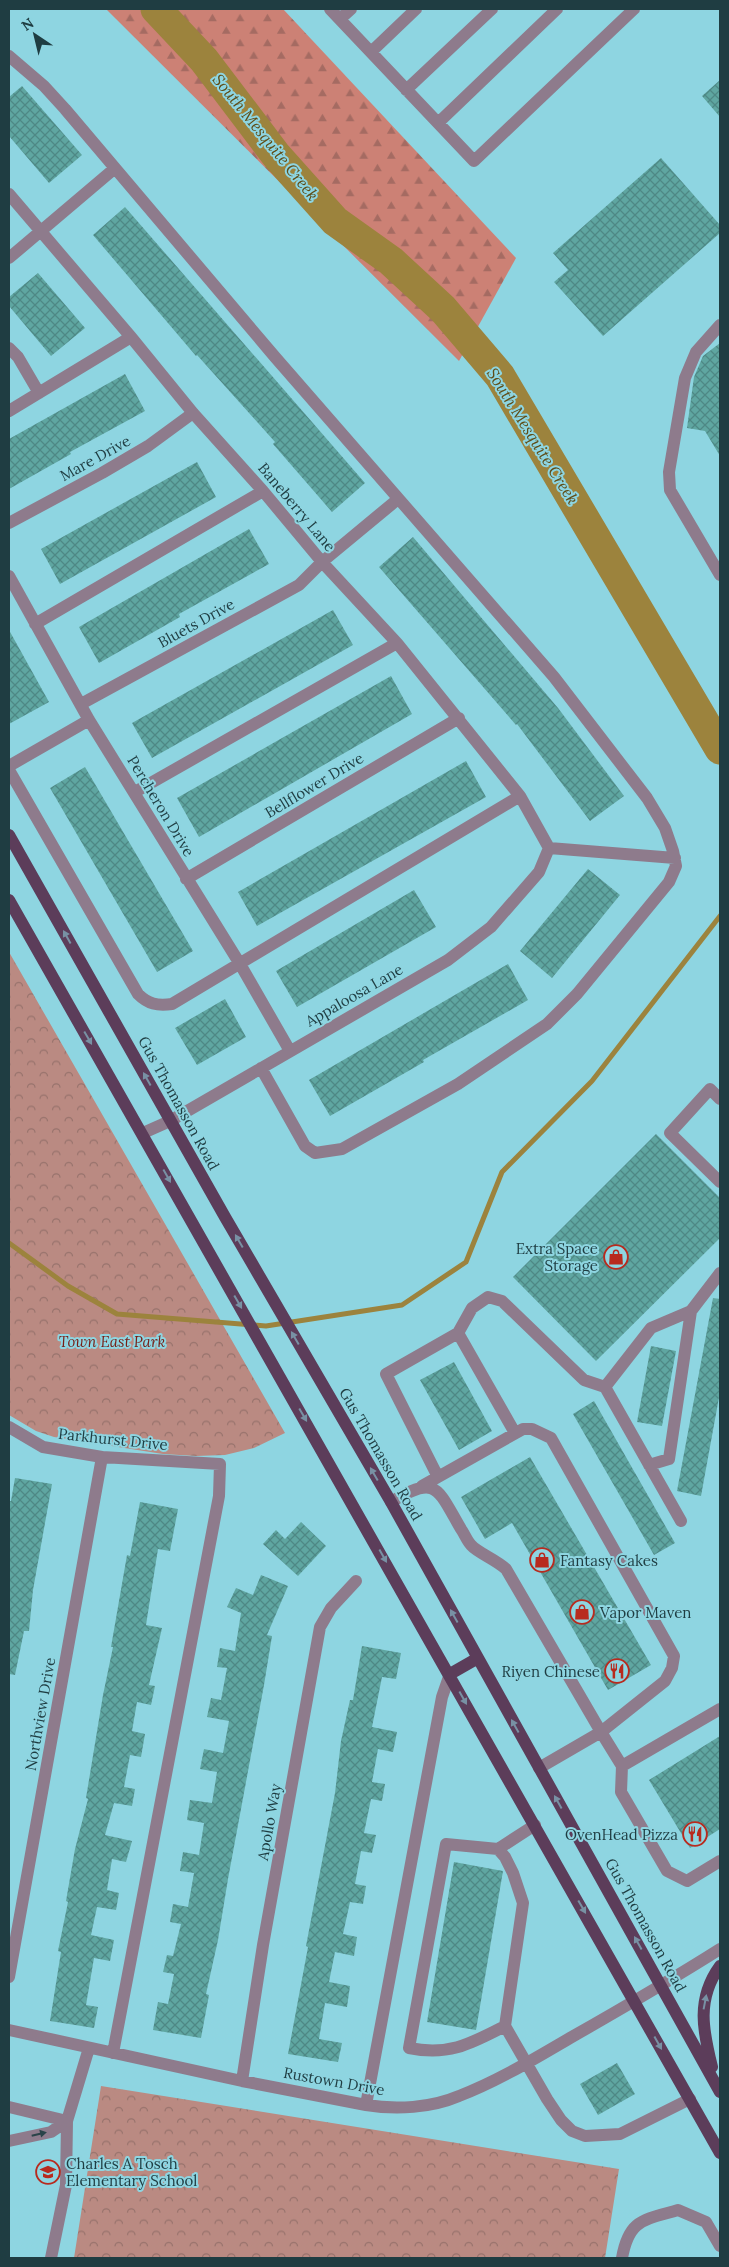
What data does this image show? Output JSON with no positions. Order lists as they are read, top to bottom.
{
  "streets": {
    "main road": ["Gus Thomasson Road"],
    "street": [
      "Mare Drive",
      "Baneberry Lane",
      "Bluets Drive",
      "Bellflower Drive",
      "Percheron Drive",
      "Appaloosa Lane",
      "Parkhurst Drive",
      "Northview Drive",
      "Apollo Way",
      "Rustown Drive"
    ]
  },
  "crossings": [
    ["Mare Drive", "Baneberry Lane"],
    ["Baneberry Lane", "Bluets Drive"],
    ["Baneberry Lane", "Bellflower Drive"],
    ["Baneberry Lane", "Appaloosa Lane"],
    ["Bluets Drive", "Percheron Drive"],
    ["Bellflower Drive", "Percheron Drive"],
    ["Percheron Drive", "Appaloosa Lane"],
    ["Appaloosa Lane", "Gus Thomasson Road"],
    ["Gus Thomasson Road", "Rustown Drive"],
    ["Parkhurst Drive", "Northview Drive"],
    ["Parkhurst Drive", "Rustown Drive"],
    ["Apollo Way", "Rustown Drive"]
  ],
  "water": ["South Mesquite Creek"],
  "parks": ["Town East Park"],
  "places": {
    "shop": ["Extra Space Storage", "Fantasy Cakes", "Vapor Maven"],
    "restaurant": ["Riyen Chinese", "OvenHead Pizza"],
    "school or university": ["Charles A Tosch Elementary School"]
  },
  "north": "top left"
}
